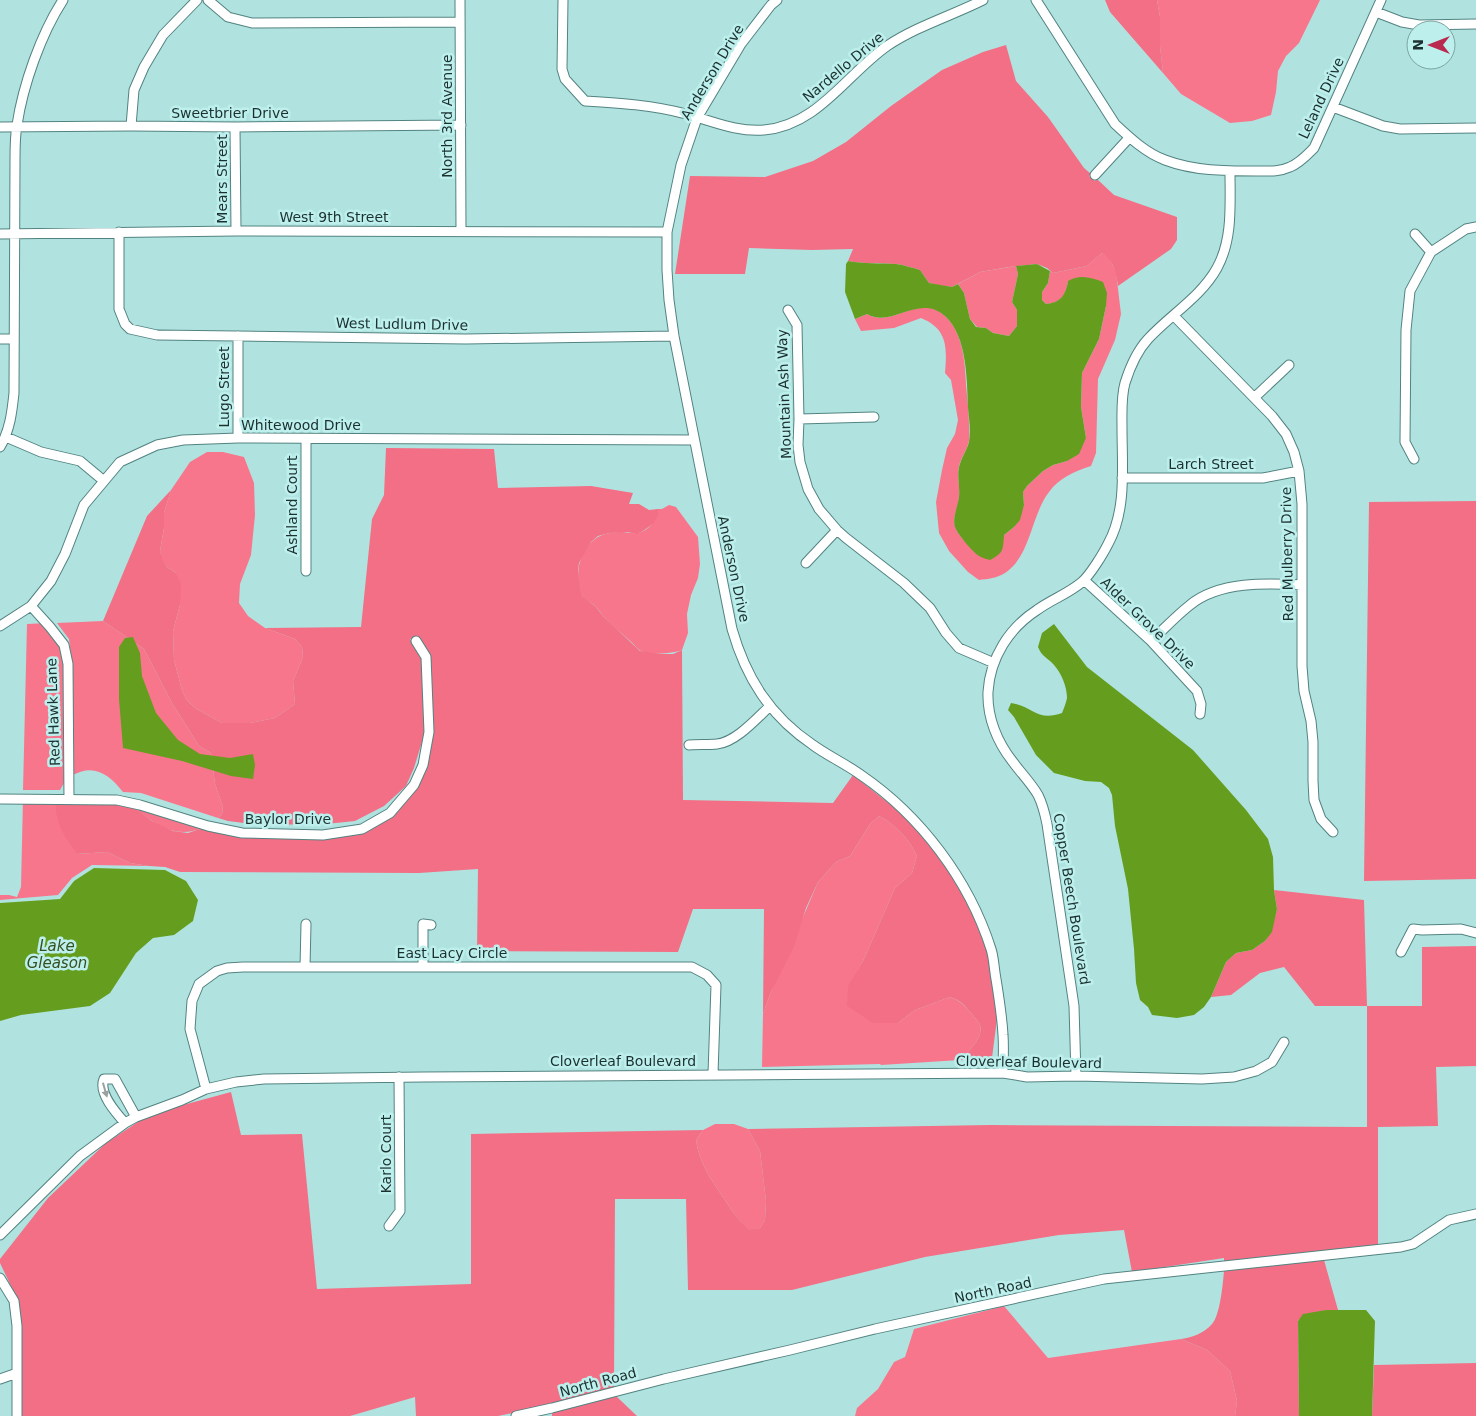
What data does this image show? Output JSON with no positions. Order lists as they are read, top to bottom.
{
  "streets": {
    "street": [
      "Nardello Drive",
      "Anderson Drive",
      "Leland Drive",
      "Sweetbrier Drive",
      "North 3rd Avenue",
      "Mears Street",
      "West 9th Street",
      "West Ludlum Drive",
      "Lugo Street",
      "Mountain Ash Way",
      "Whitewood Drive",
      "Larch Street",
      "Ashland Court",
      "Red Mulberry Drive",
      "Alder Grove Drive",
      "Red Hawk Lane",
      "Baylor Drive",
      "Copper Beech Boulevard",
      "East Lacy Circle",
      "Cloverleaf Boulevard",
      "Karlo Court",
      "North Road"
    ]
  },
  "crossings": [
    ["Nardello Drive", "Anderson Drive"],
    ["Anderson Drive", "West 9th Street"],
    ["Anderson Drive", "West Ludlum Drive"],
    ["Anderson Drive", "Whitewood Drive"],
    ["Anderson Drive", "Cloverleaf Boulevard"],
    ["Leland Drive", "Copper Beech Boulevard"],
    ["Sweetbrier Drive", "North 3rd Avenue"],
    ["Sweetbrier Drive", "Mears Street"],
    ["North 3rd Avenue", "West 9th Street"],
    ["Mears Street", "West 9th Street"],
    ["West 9th Street", "West Ludlum Drive"],
    ["West Ludlum Drive", "Lugo Street"],
    ["Lugo Street", "Whitewood Drive"],
    ["Mountain Ash Way", "Copper Beech Boulevard"],
    ["Whitewood Drive", "Ashland Court"],
    ["Whitewood Drive", "Red Hawk Lane"],
    ["Larch Street", "Red Mulberry Drive"],
    ["Larch Street", "Copper Beech Boulevard"],
    ["Red Mulberry Drive", "Copper Beech Boulevard"],
    ["Alder Grove Drive", "Copper Beech Boulevard"],
    ["Red Hawk Lane", "Baylor Drive"],
    ["Copper Beech Boulevard", "Cloverleaf Boulevard"],
    ["East Lacy Circle", "Cloverleaf Boulevard"],
    ["Cloverleaf Boulevard", "Karlo Court"]
  ],
  "water": ["Lake Gleason"],
  "north": "left"
}
